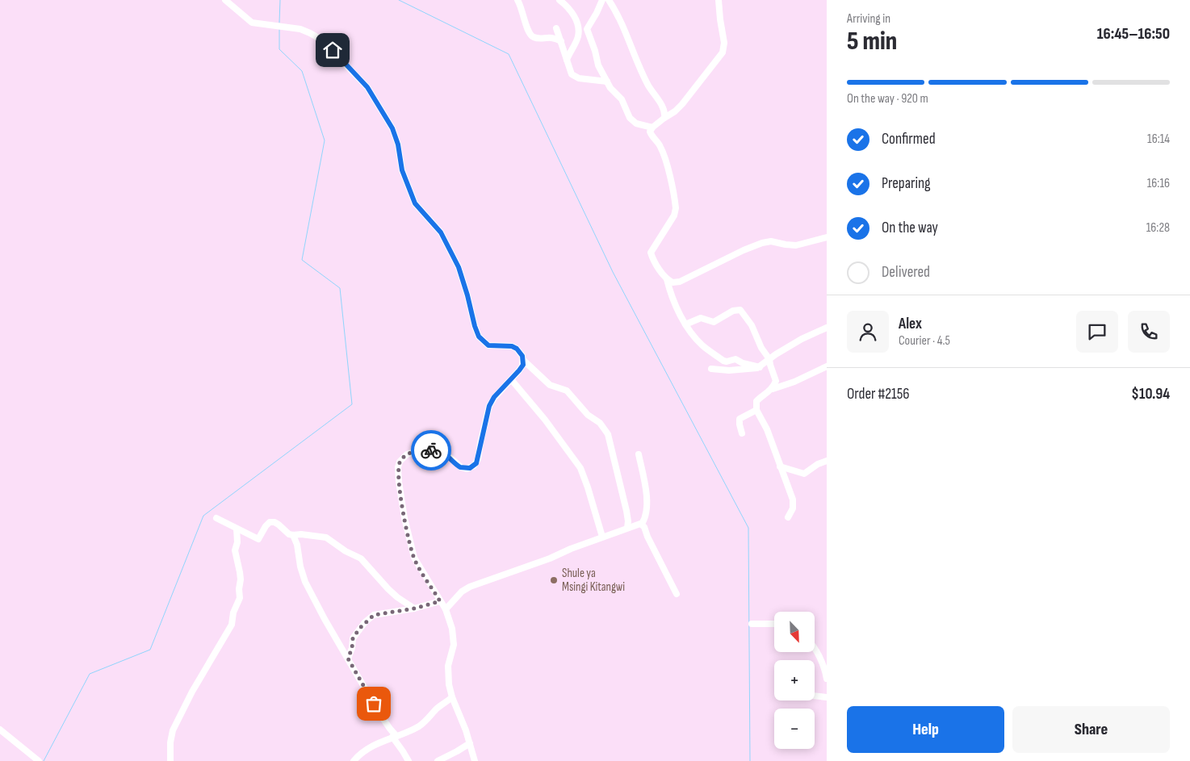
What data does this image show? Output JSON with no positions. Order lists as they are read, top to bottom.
{
  "places": ["Shule ya Msingi Kitangwi"],
  "north": "bottom right",
  "page": {
    "heading": ["5 min", "Arriving in", "16:45–16:50"],
    "panel": [
      "Alex",
      "Courier · 4.5",
      "Order #2156",
      "$10.94"
    ],
    "bar": "On the way · 920 m",
    "list": [
      ["Confirmed", "16:14"],
      ["Preparing", "16:16"],
      ["On the way", "16:28"],
      "Delivered"
    ],
    "map_buttons": ["+", "−"],
    "buttons": ["Help", "Share"]
  }
}
